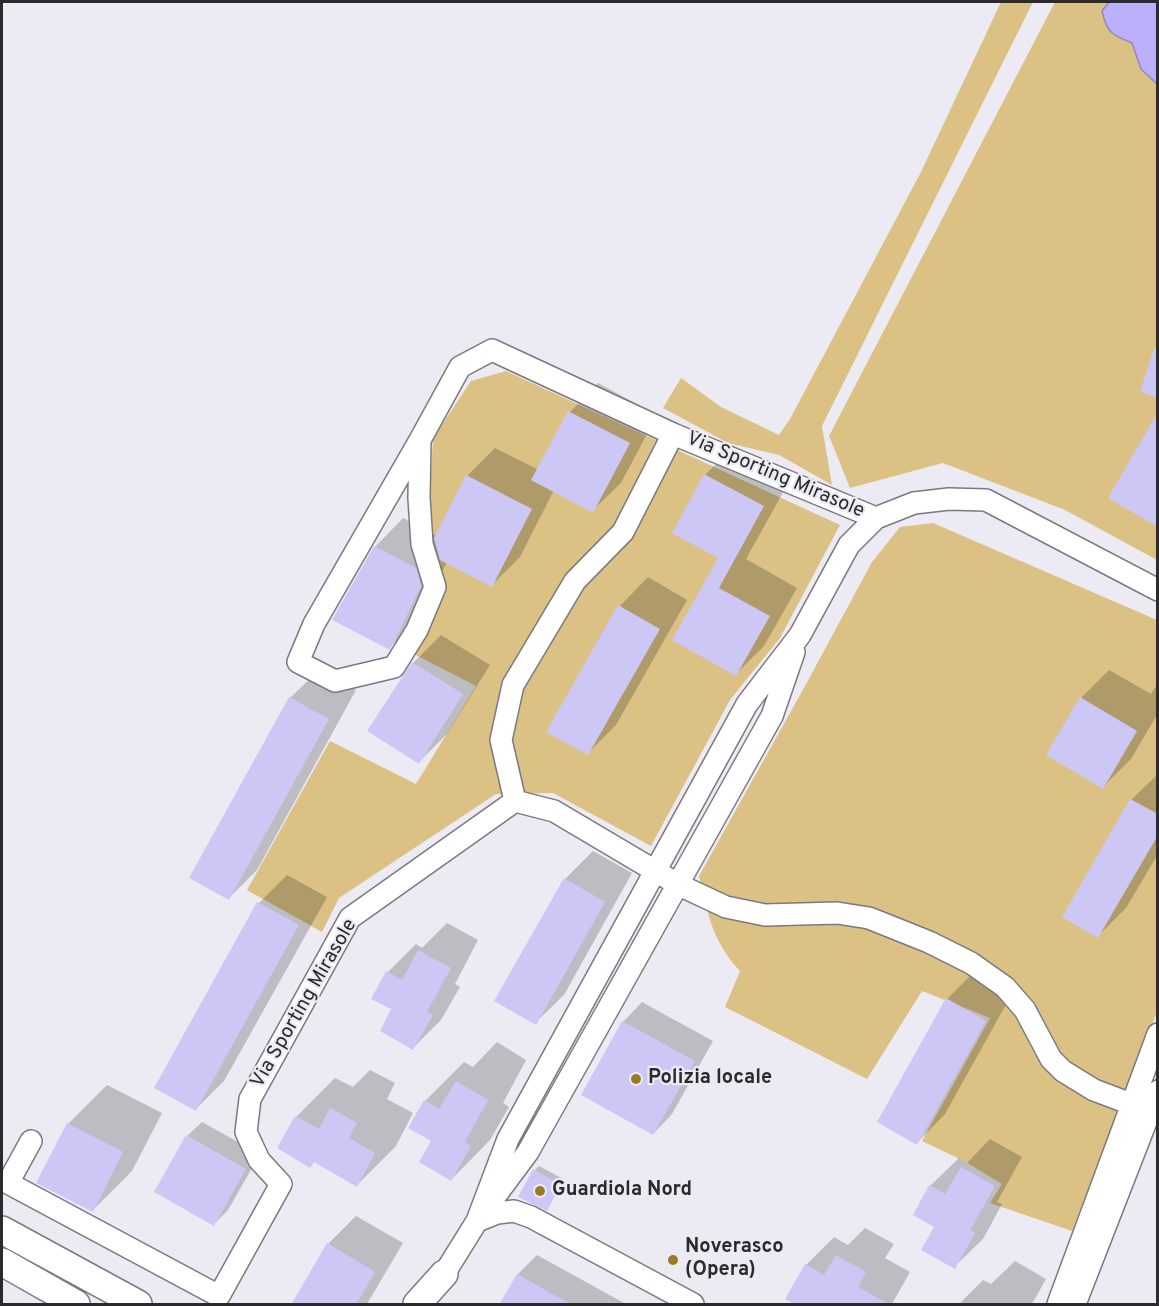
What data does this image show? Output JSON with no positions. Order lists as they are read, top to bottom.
{
  "streets": {
    "street": ["Via Sporting Mirasole"]
  },
  "places": ["Polizia locale", "Guardiola Nord", "Noverasco (Opera)"]
}
